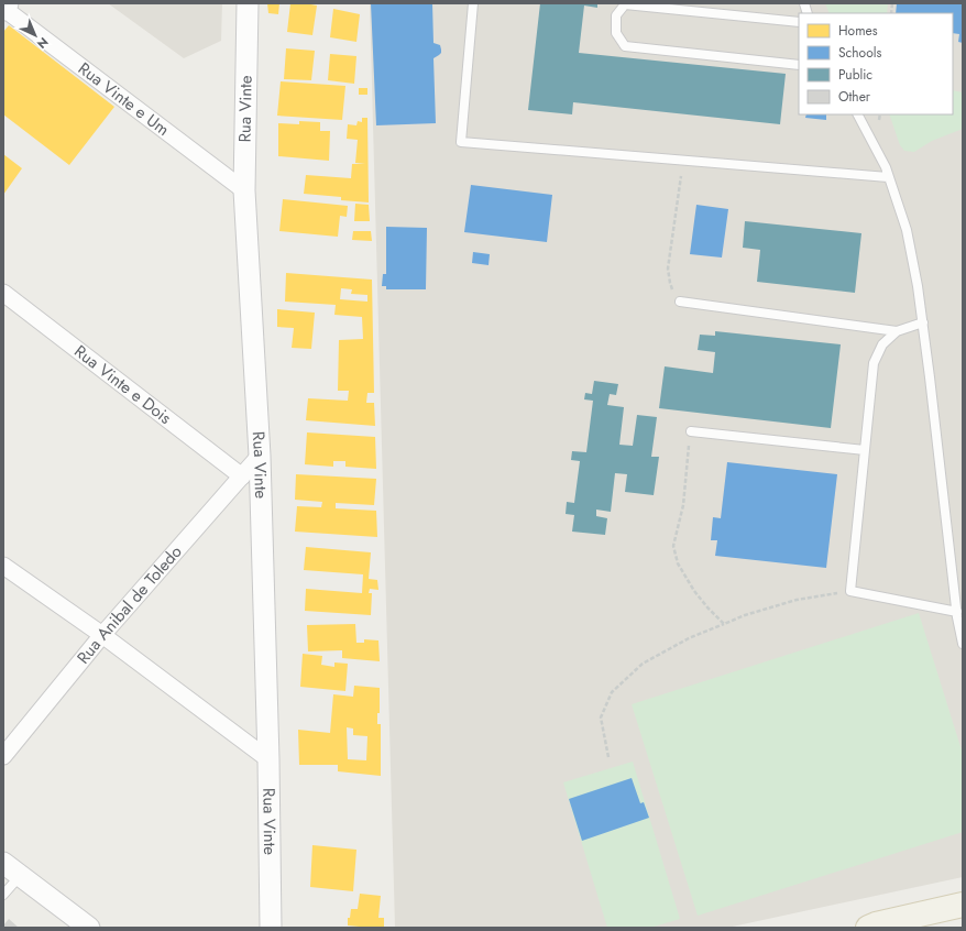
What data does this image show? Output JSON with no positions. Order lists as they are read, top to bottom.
{
  "streets": {
    "street": [
      "Rua Vinte e Um",
      "Rua Vinte",
      "Rua Vinte e Dois",
      "Rua Anibal de Toledo"
    ]
  },
  "crossings": [
    ["Rua Vinte e Um", "Rua Vinte"],
    ["Rua Vinte", "Rua Anibal de Toledo"],
    ["Rua Vinte e Dois", "Rua Anibal de Toledo"]
  ],
  "legend": [
    "Homes",
    "Schools",
    "Public",
    "Other"
  ],
  "north": "bottom right"
}
